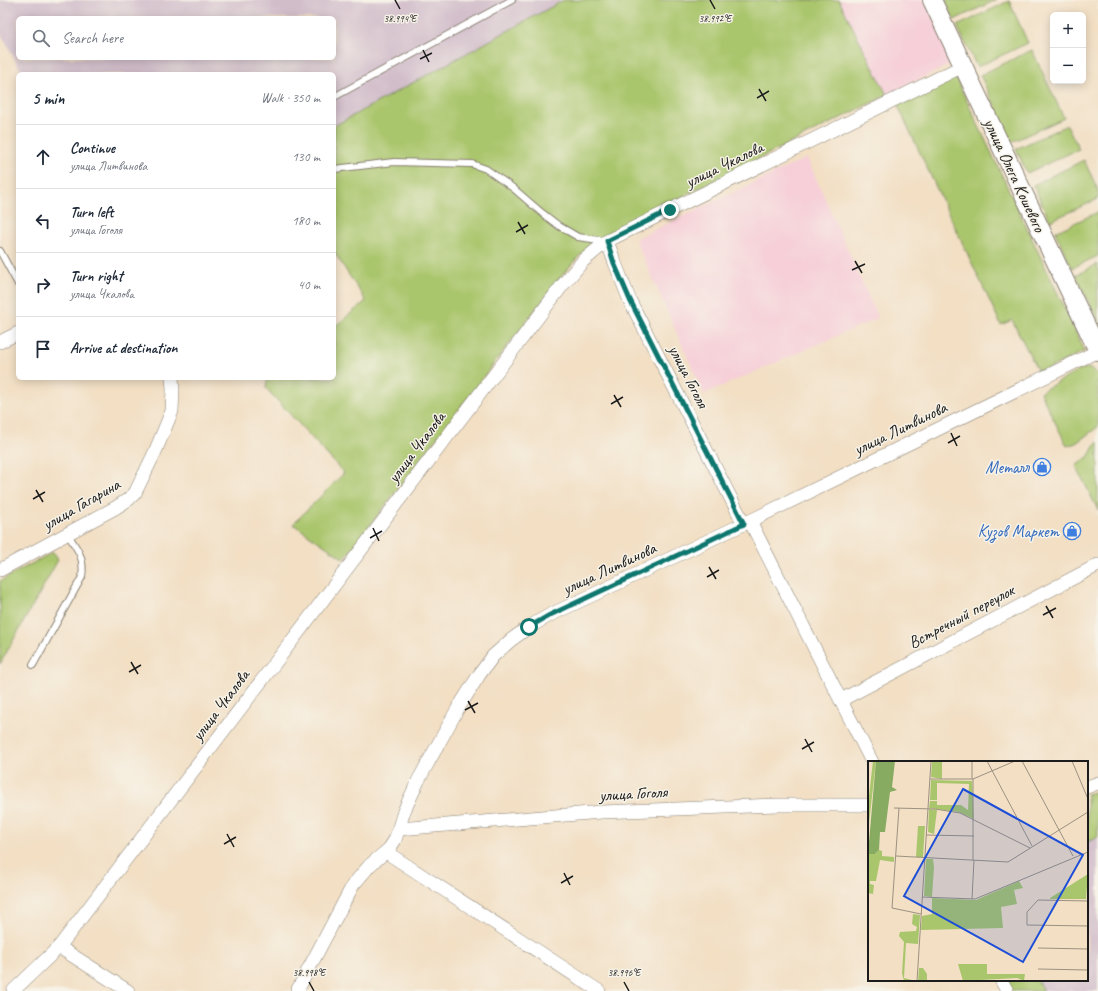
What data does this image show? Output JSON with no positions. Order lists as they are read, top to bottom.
{
  "streets": {
    "main road": ["улица Олега Кошевого"],
    "street": [
      "улица Чкалова",
      "улица Гоголя",
      "улица Литвинова",
      "улица Гагарина",
      "Встречный переулок"
    ]
  },
  "crossings": [
    ["улица Чкалова", "улица Олега Кошевого"],
    ["улица Чкалова", "улица Гоголя"],
    ["улица Олега Кошевого", "улица Литвинова"],
    ["улица Гоголя", "улица Литвинова"],
    ["улица Гоголя", "Встречный переулок"]
  ],
  "places": {
    "shop": ["Металл", "Кузов Маркет"]
  },
  "page": {
    "map_buttons": ["+", "−"],
    "search": "Search here",
    "heading": ["5 min", "Walk · 350 m"],
    "list": [
      ["Continue", "улица Литвинова", "130 m"],
      ["Turn left", "улица Гоголя", "180 m"],
      ["Turn right", "улица Чкалова", "40 m"],
      "Arrive at destination"
    ]
  },
  "coordinates": [
    "38.994°E",
    "38.992°E",
    "38.998°E",
    "38.996°E"
  ]
}
